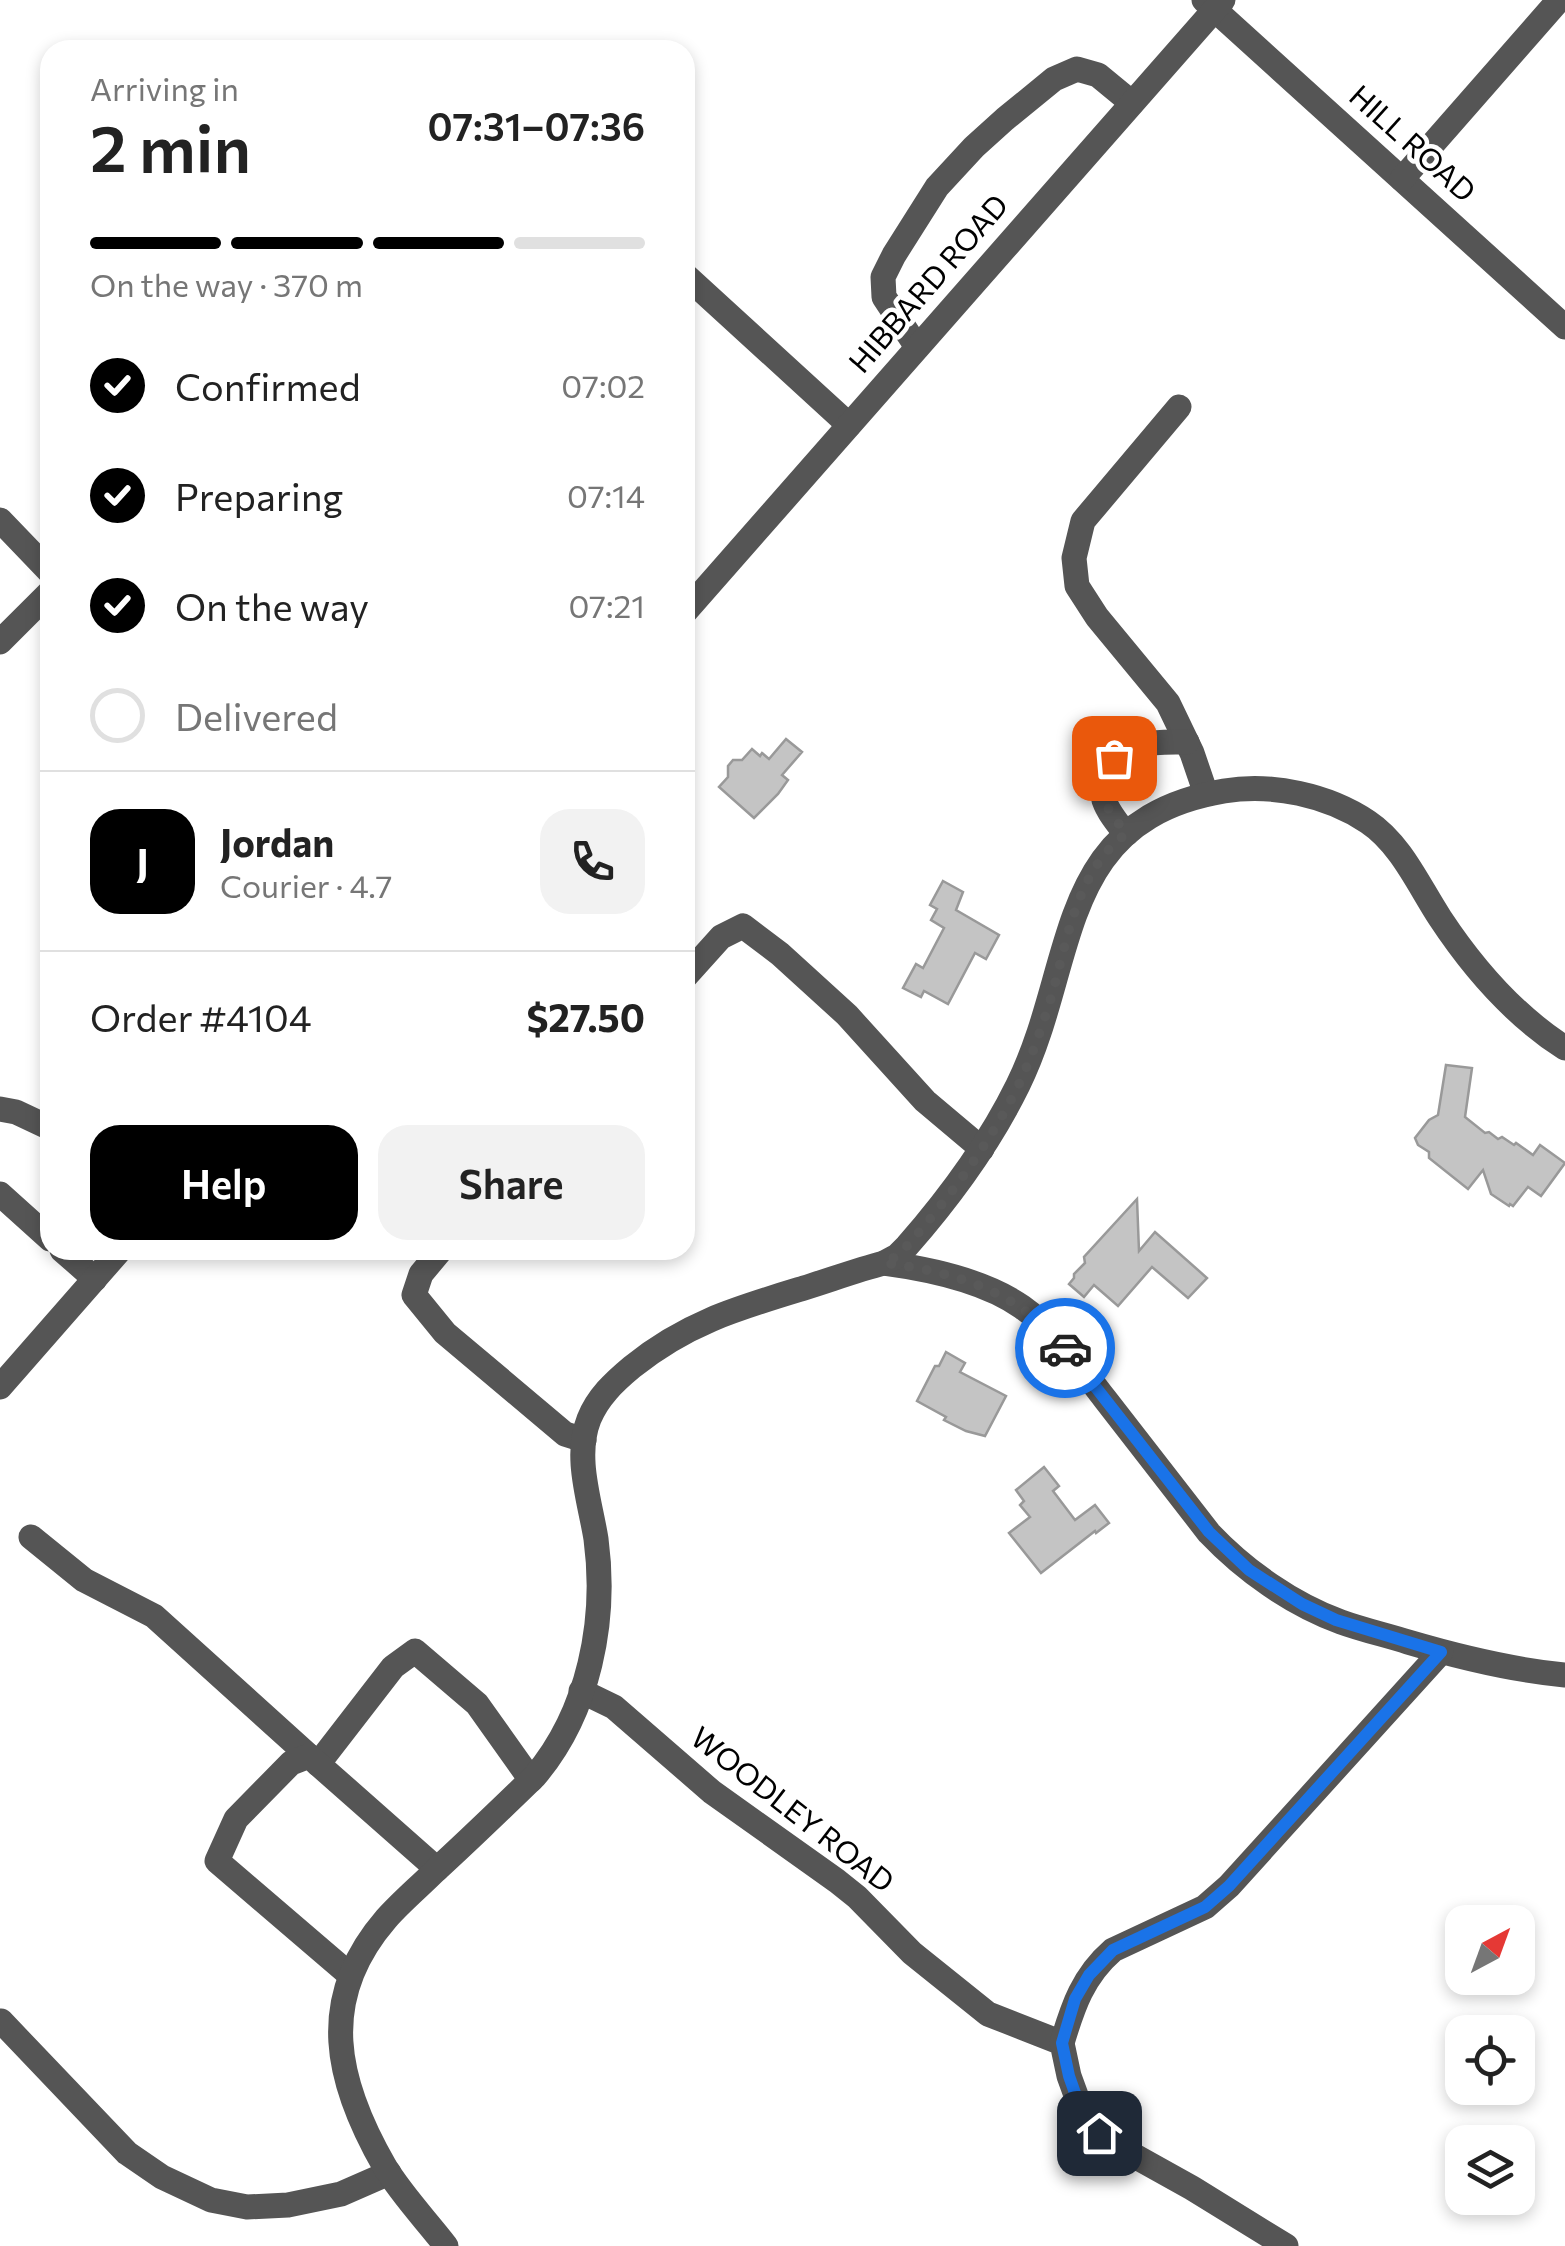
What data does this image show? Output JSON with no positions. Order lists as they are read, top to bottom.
{
  "streets": {
    "street": ["HILL ROAD", "HIBBARD ROAD", "WOODLEY ROAD"]
  },
  "crossings": [
    ["HILL ROAD", "HIBBARD ROAD"]
  ],
  "north": "top right",
  "page": {
    "heading": ["2 min", "Arriving in", "07:31–07:36"],
    "panel": [
      "Jordan",
      "Courier · 4.7",
      "Order #4104",
      "$27.50"
    ],
    "bar": "On the way · 370 m",
    "list": [
      ["Confirmed", "07:02"],
      ["Preparing", "07:14"],
      ["On the way", "07:21"],
      "Delivered"
    ],
    "round": "J",
    "buttons": ["Help", "Share"]
  }
}
